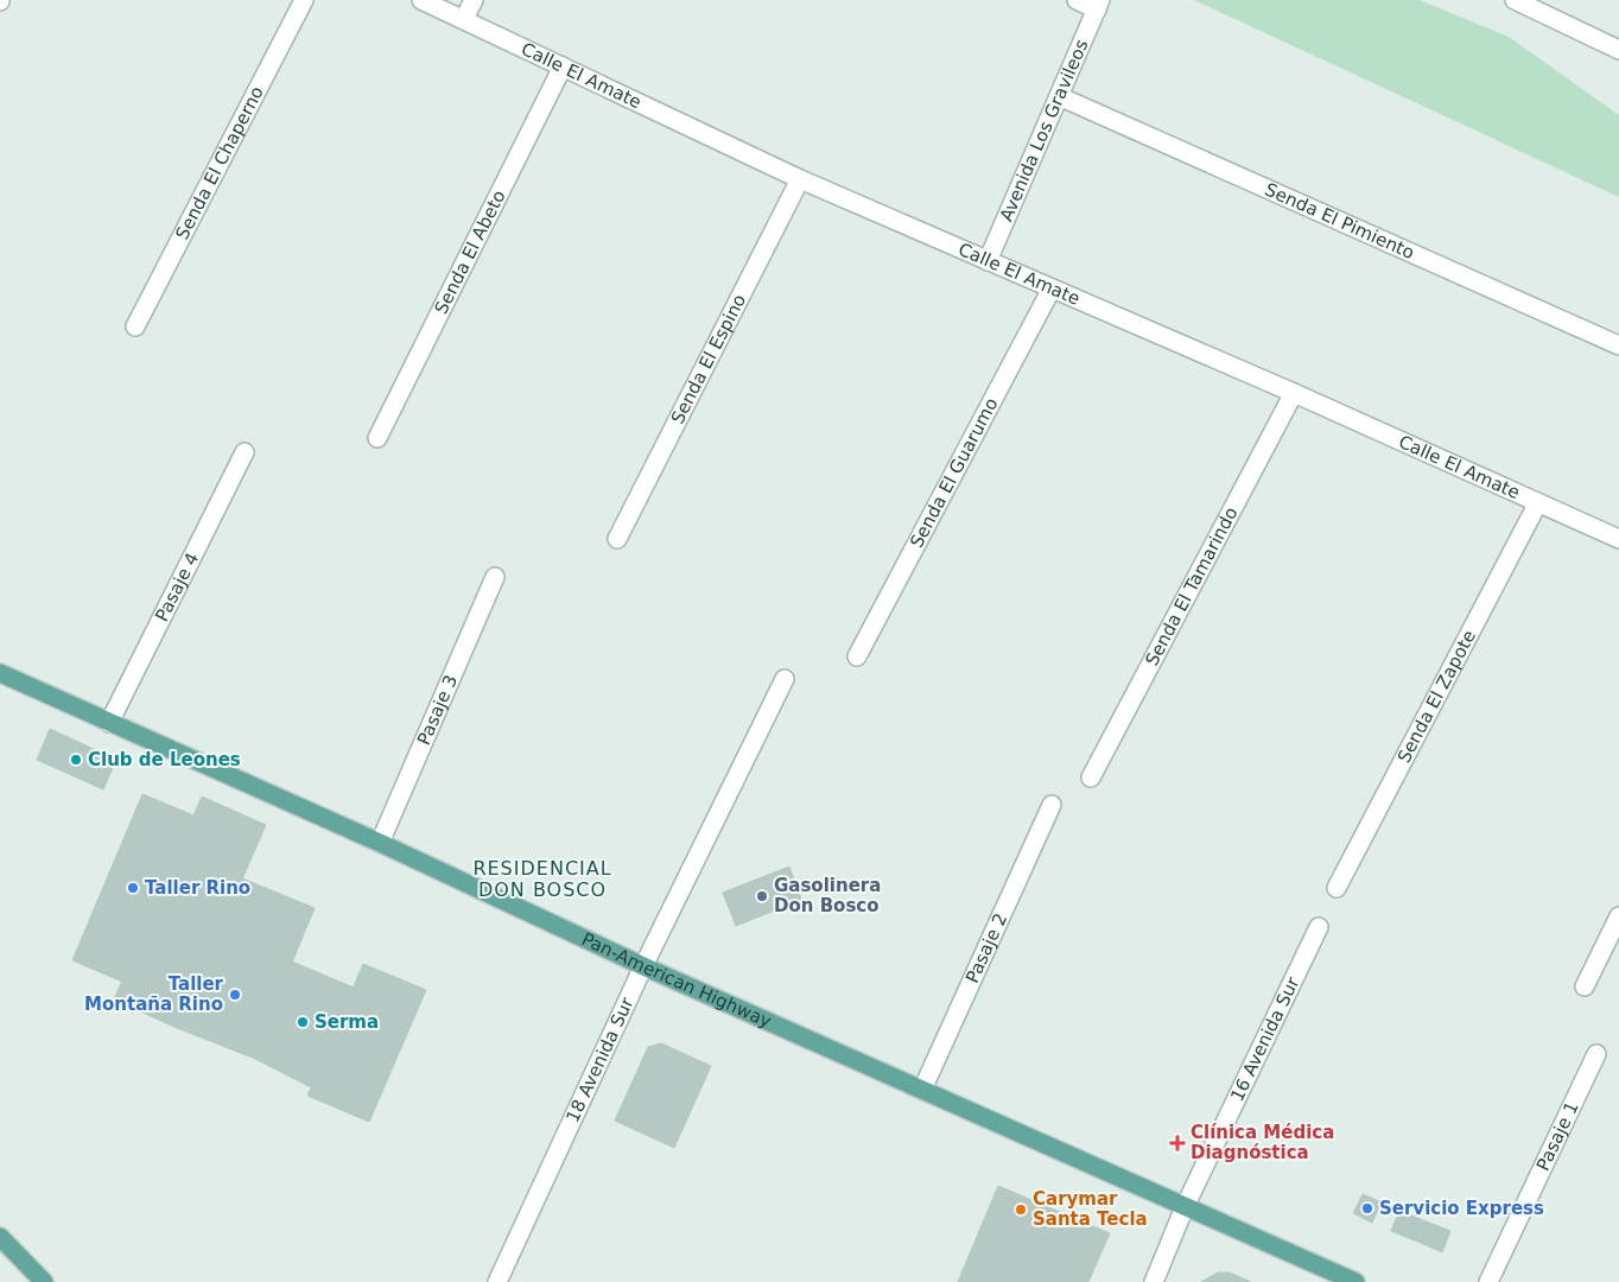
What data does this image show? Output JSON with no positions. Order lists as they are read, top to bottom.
{
  "streets": {
    "main road": ["Pan-American Highway"],
    "street": [
      "Calle El Amate",
      "Avenida Los Gravileos",
      "Senda El Chaperno",
      "Senda El Pimiento",
      "Senda El Abeto",
      "Senda El Espino",
      "Senda El Guarumo",
      "Senda El Tamarindo",
      "Pasaje 4",
      "Senda El Zapote",
      "Pasaje 3",
      "Pasaje 2",
      "16 Avenida Sur",
      "18 Avenida Sur",
      "Pasaje 1"
    ]
  },
  "crossings": [
    ["Calle El Amate", "Avenida Los Gravileos"],
    ["Calle El Amate", "Senda El Abeto"],
    ["Calle El Amate", "Senda El Espino"],
    ["Calle El Amate", "Senda El Guarumo"],
    ["Calle El Amate", "Senda El Tamarindo"],
    ["Calle El Amate", "Senda El Zapote"],
    ["Avenida Los Gravileos", "Senda El Pimiento"],
    ["Pasaje 4", "Pan-American Highway"],
    ["Pasaje 3", "Pan-American Highway"],
    ["Pasaje 2", "Pan-American Highway"],
    ["Pan-American Highway", "16 Avenida Sur"],
    ["Pan-American Highway", "18 Avenida Sur"]
  ],
  "districts": ["RESIDENCIAL DON BOSCO"],
  "places": {
    "other": [
      "Club de Leones",
      "Taller Rino",
      "Gasolinera Don Bosco",
      "Taller Montaña Rino",
      "Serma",
      "Servicio Express",
      "Carymar Santa Tecla"
    ],
    "health": ["Clínica Médica Diagnóstica"]
  }
}
